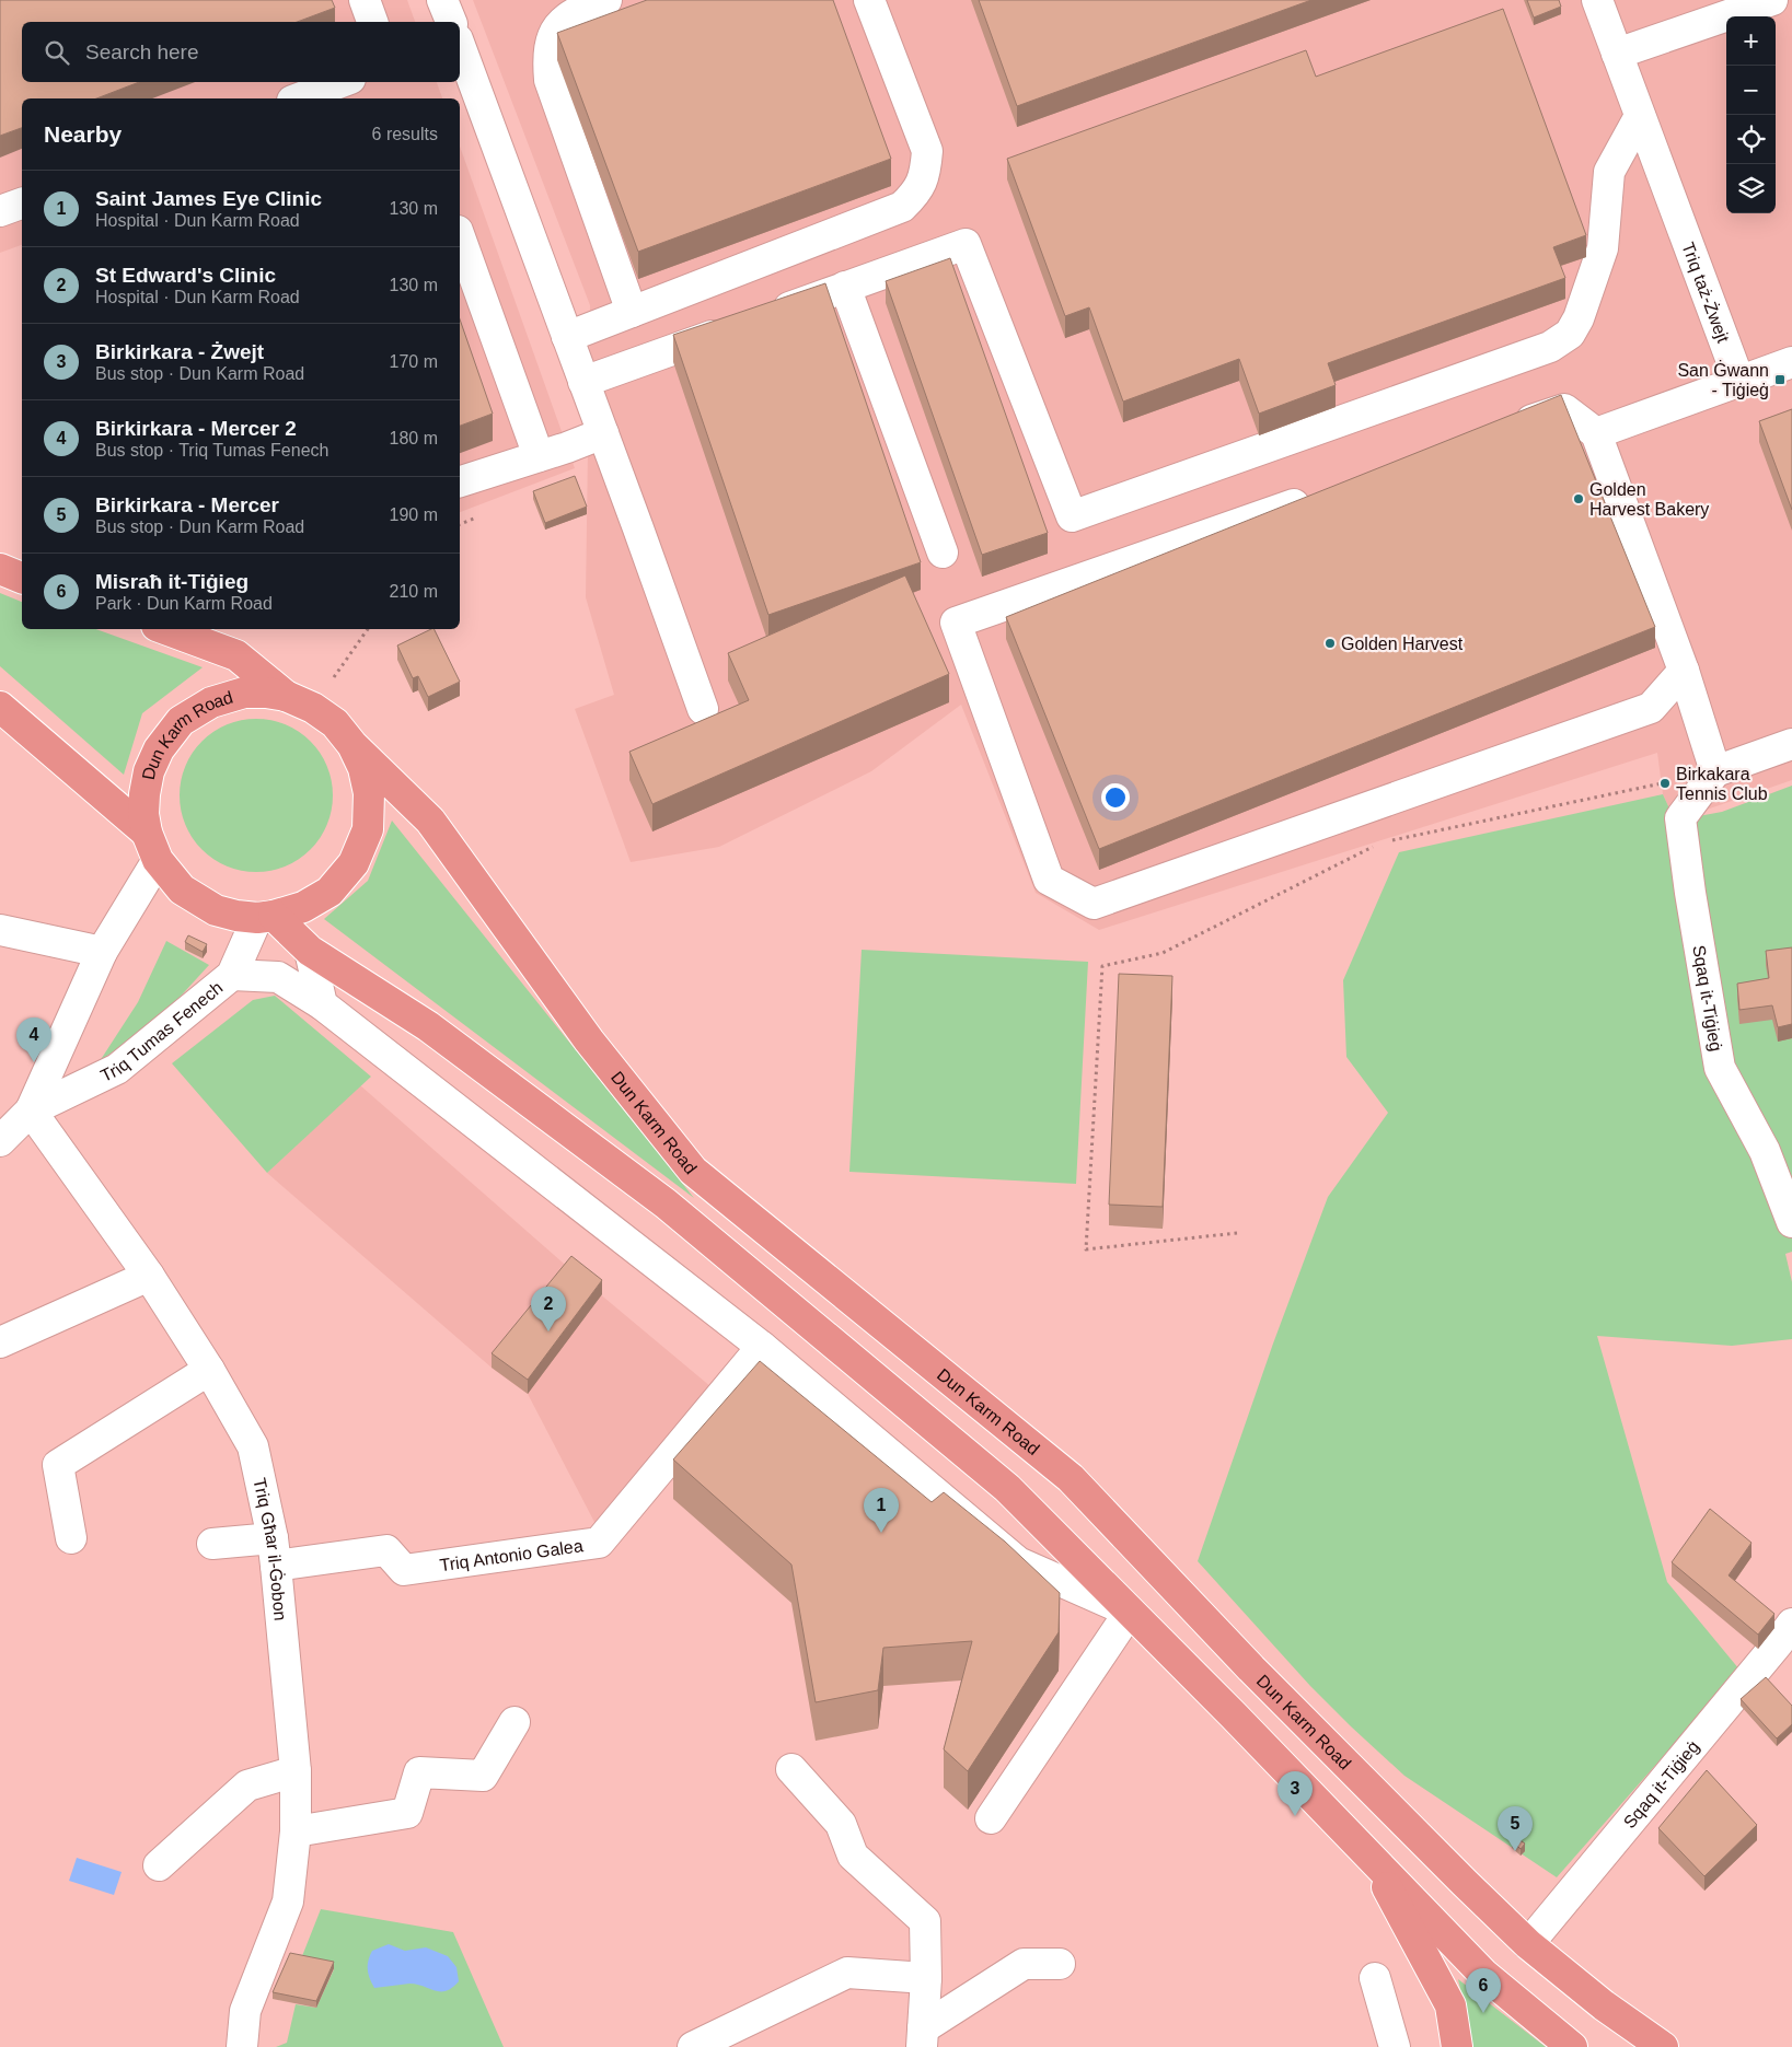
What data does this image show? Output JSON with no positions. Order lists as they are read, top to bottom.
{
  "streets": {
    "highway": ["Dun Karm Road"],
    "street": [
      "Triq taż-Żwejt",
      "Sqaq it-Tiġieġ",
      "Triq Tumas Fenech",
      "Triq Għar il-Ġobon",
      "Triq Antonio Galea"
    ]
  },
  "crossings": [
    ["Dun Karm Road", "Sqaq it-Tiġieġ"],
    ["Dun Karm Road", "Triq Tumas Fenech"],
    ["Triq Tumas Fenech", "Triq Għar il-Ġobon"],
    ["Triq Għar il-Ġobon", "Triq Antonio Galea"]
  ],
  "places": {
    "transit": ["San Ġwann - Tiġieġ"],
    "other": ["Golden Harvest Bakery", "Golden Harvest", "Birkakara Tennis Club"]
  },
  "page": {
    "map_buttons": ["+", "−"],
    "search": "Search here",
    "heading": ["Nearby", "6 results"],
    "list": [
      {
        "mark": "1",
        "name": "Saint James Eye Clinic",
        "note": "Hospital · Dun Karm Road",
        "value": "130 m"
      },
      {
        "mark": "2",
        "name": "St Edward's Clinic",
        "note": "Hospital · Dun Karm Road",
        "value": "130 m"
      },
      {
        "mark": "3",
        "name": "Birkirkara - Żwejt",
        "note": "Bus stop · Dun Karm Road",
        "value": "170 m"
      },
      {
        "mark": "4",
        "name": "Birkirkara - Mercer 2",
        "note": "Bus stop · Triq Tumas Fenech",
        "value": "180 m"
      },
      {
        "mark": "5",
        "name": "Birkirkara - Mercer",
        "note": "Bus stop · Dun Karm Road",
        "value": "190 m"
      },
      {
        "mark": "6",
        "name": "Misraħ it-Tiġieg",
        "note": "Park · Dun Karm Road",
        "value": "210 m"
      }
    ],
    "pins": [
      "4",
      "2",
      "1",
      "3",
      "5",
      "6"
    ]
  }
}
